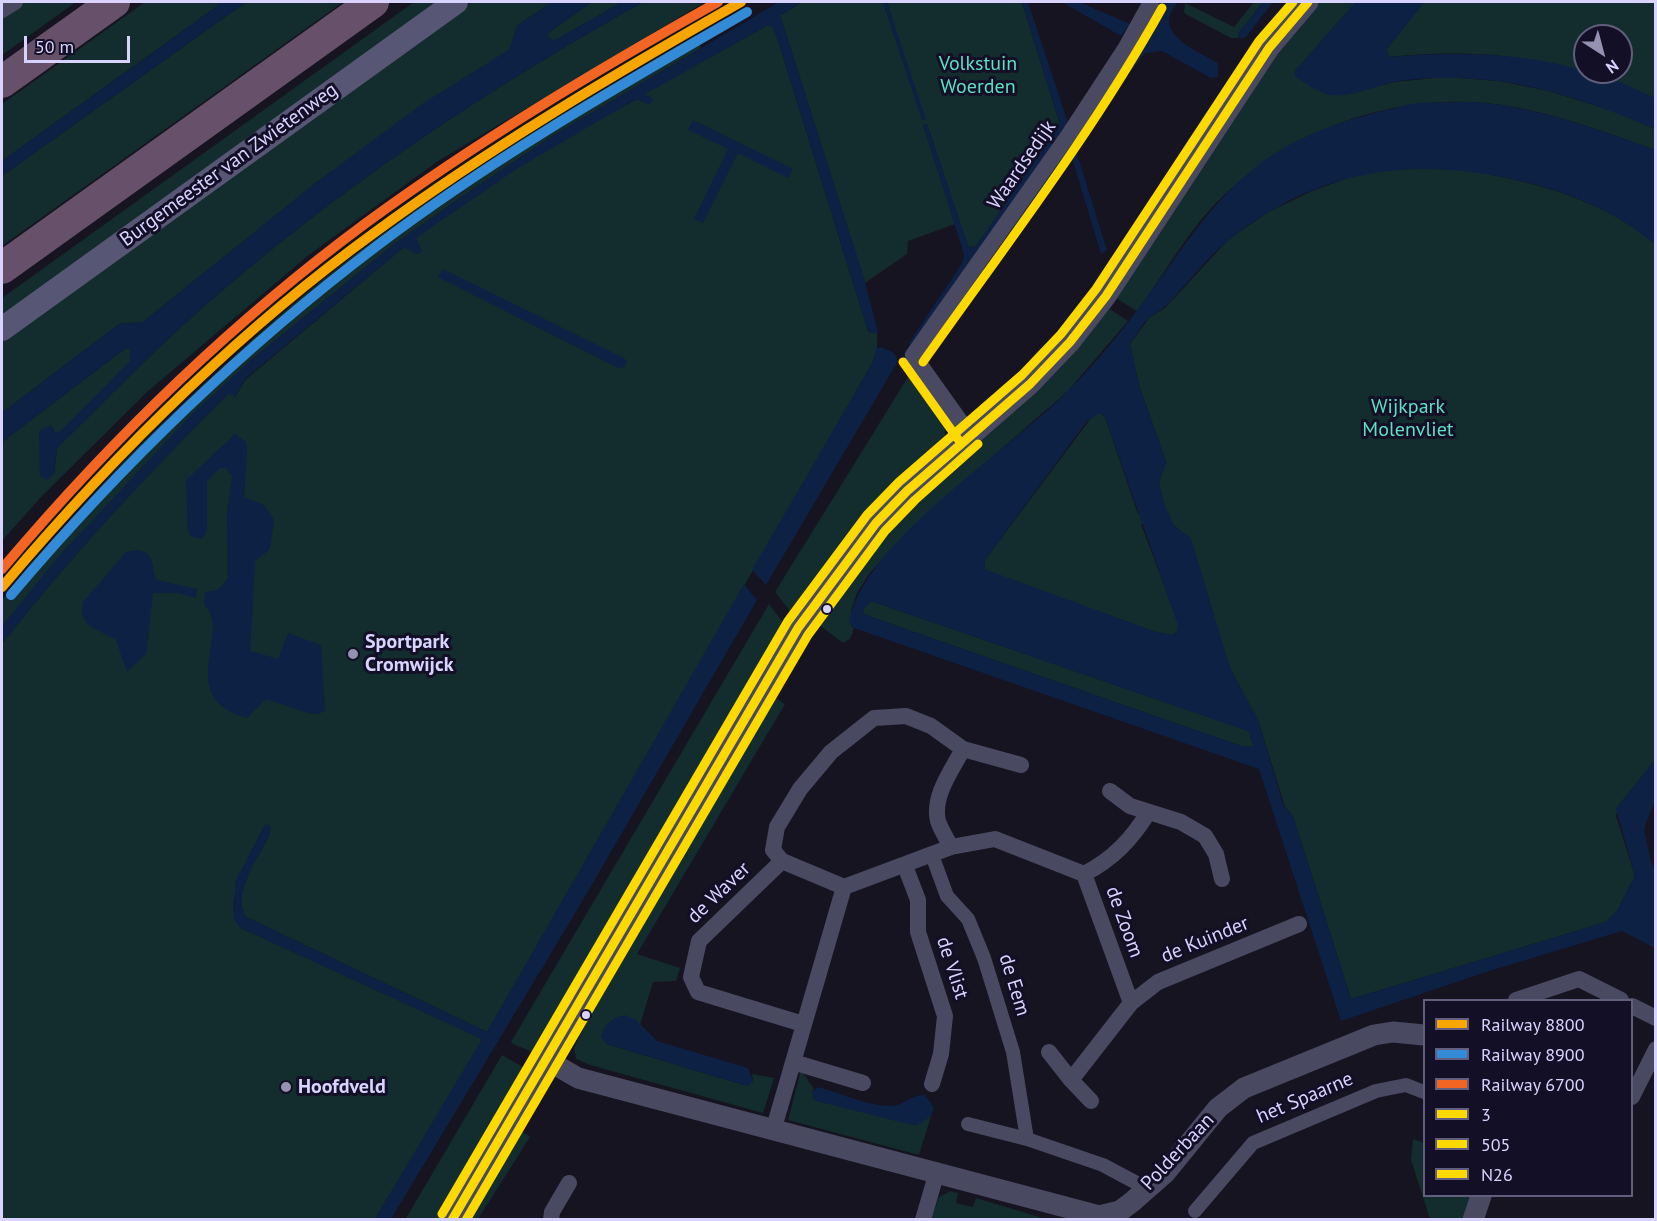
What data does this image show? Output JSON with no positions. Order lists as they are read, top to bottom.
{
  "streets": {
    "main road": ["Burgemeester van Zwietenweg"],
    "street": [
      "Waardsedijk",
      "de Waver",
      "de Zoom",
      "de Kuinder",
      "de Vlist",
      "de Eem",
      "het Spaarne",
      "Polderbaan"
    ]
  },
  "crossings": [
    ["de Zoom", "de Kuinder"],
    ["de Zoom", "de Vlist"],
    ["de Zoom", "de Eem"]
  ],
  "parks": ["Volkstuin Woerden", "Wijkpark Molenvliet"],
  "places": ["Sportpark Cromwijck", "Hoofdveld"],
  "lines": [
    "rail line 8800",
    "rail line 6700",
    "transit line 3",
    "transit line N26",
    "transit line 505",
    "rail line 8900"
  ],
  "legend": [
    "Railway 8800",
    "Railway 8900",
    "Railway 6700",
    "3",
    "505",
    "N26"
  ],
  "scale_bar": "50 m",
  "north": "bottom right"
}
